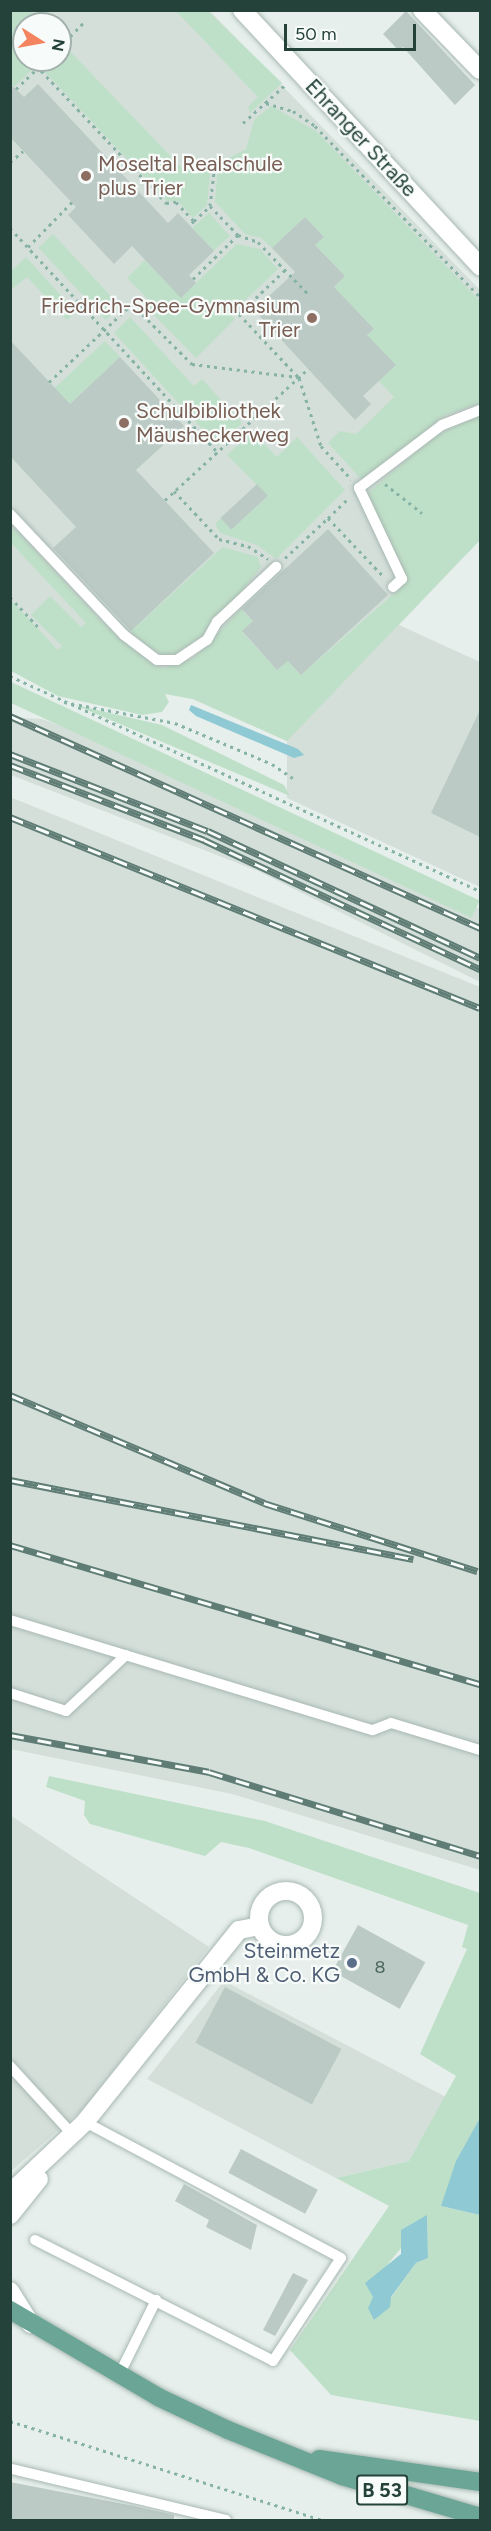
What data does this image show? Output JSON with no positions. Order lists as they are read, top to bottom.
{
  "streets": {
    "main road": ["B 53"],
    "street": ["Ehranger Straße"]
  },
  "places": [
    "Moseltal Realschule plus Trier",
    "Friedrich-Spee-Gymnasium Trier",
    "Schulbibliothek Mäusheckerweg",
    "Steinmetz GmbH & Co. KG"
  ],
  "house_numbers": ["8"],
  "scale_bar": "50 m",
  "north": "right"
}
